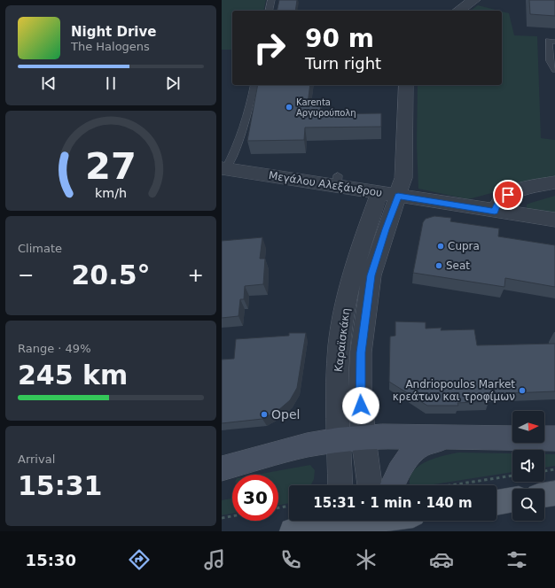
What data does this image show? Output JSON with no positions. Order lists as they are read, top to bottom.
{
  "streets": {
    "street": ["Μεγάλου Αλεξάνδρου", "Καραϊσκάκη"]
  },
  "crossings": [
    ["Μεγάλου Αλεξάνδρου", "Καραϊσκάκη"]
  ],
  "places": [
    "Karenta Αργυρούπολη",
    "Cupra",
    "Seat",
    "Andriopoulos Market κρεάτων και τροφίμων",
    "Opel"
  ],
  "north": "right",
  "page": {
    "turn": ["90 m", "Turn right"],
    "song": ["Night Drive", "The Halogens"],
    "tile": [
      "Climate",
      ["Range · 49%", "245 km"],
      ["Arrival", "15:31"]
    ],
    "heat": ["−", "20.5°", "+"],
    "limit": "30",
    "trip": "15:31 · 1 min · 140 m",
    "tabs": "15:30",
    "gauge": ["27", "km/h"]
  }
}
